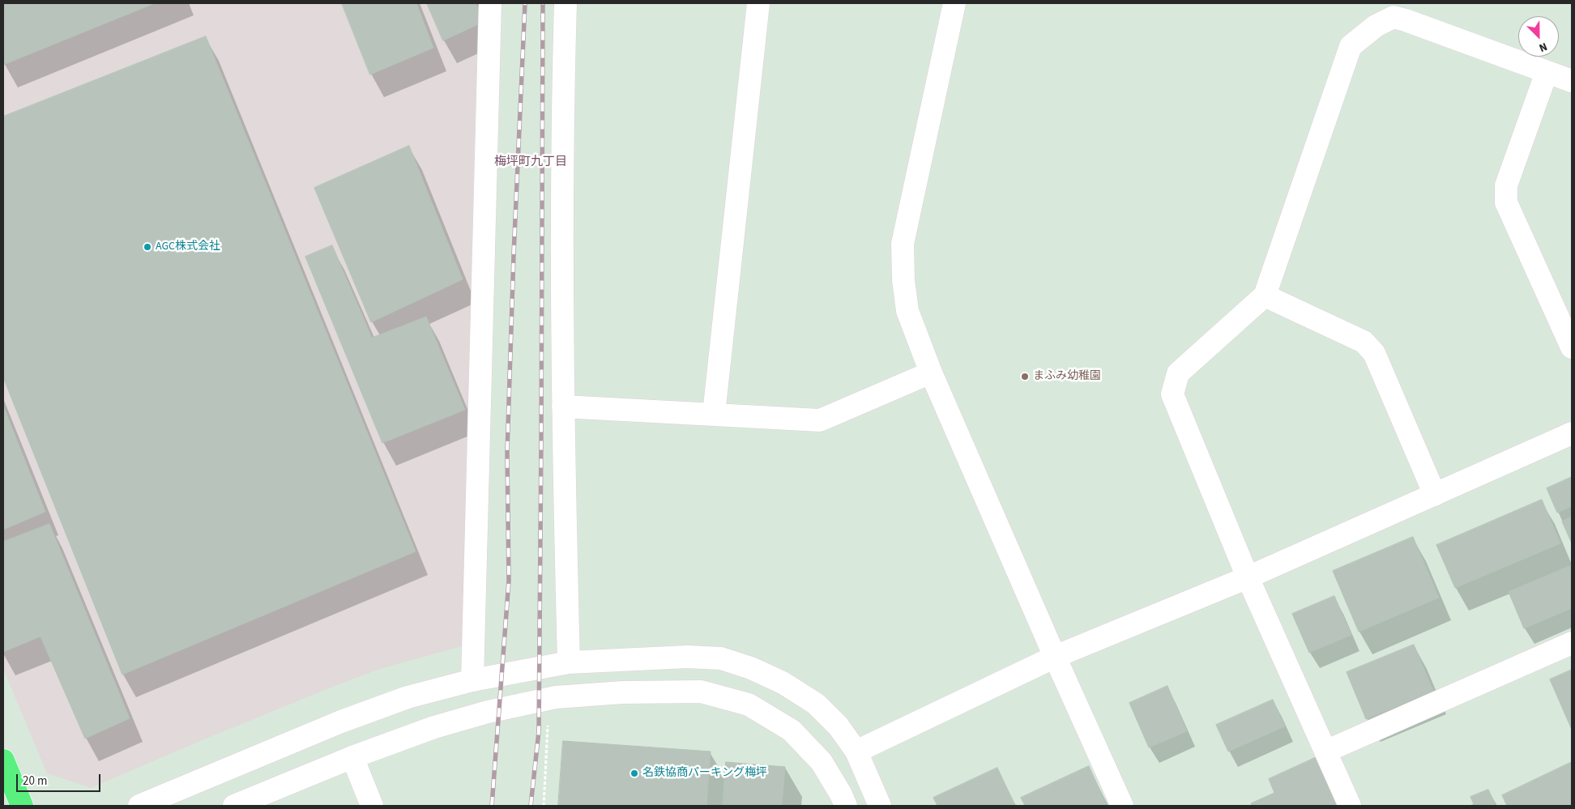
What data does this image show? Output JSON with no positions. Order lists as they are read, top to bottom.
{
  "districts": ["梅坪町九丁目"],
  "places": ["AGC株式会社", "まふみ幼稚園", "名鉄協商パーキング梅坪"],
  "scale_bar": "20 m",
  "north": "bottom right"
}
